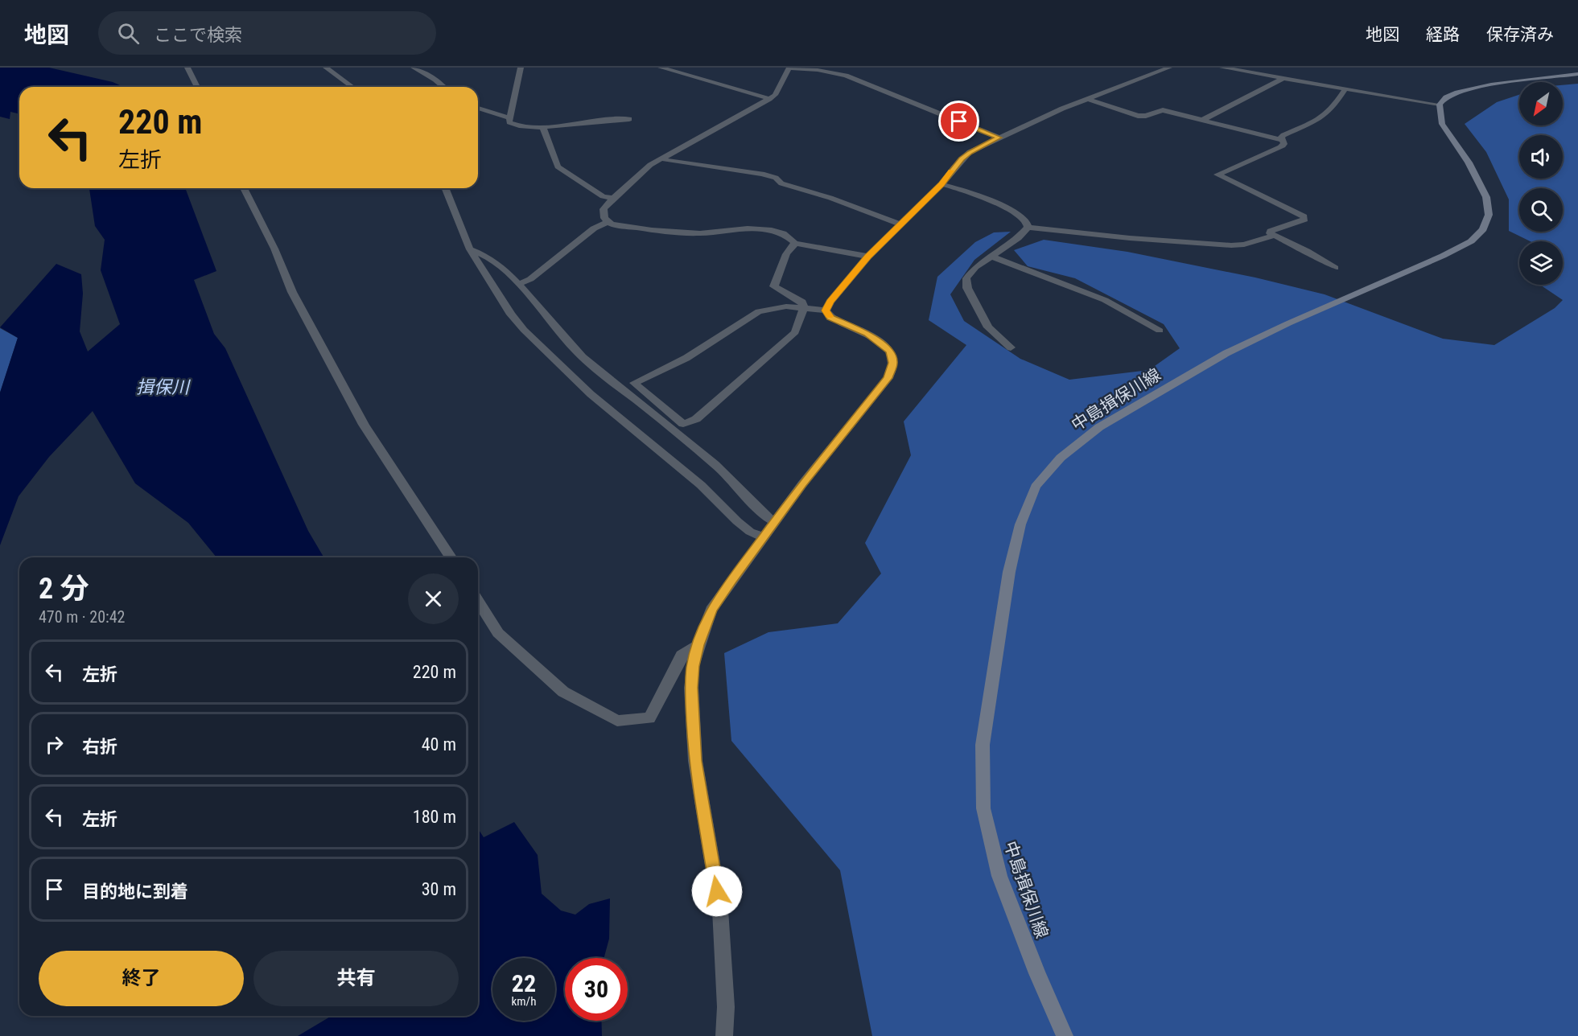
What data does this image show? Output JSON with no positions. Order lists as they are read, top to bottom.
{
  "streets": {
    "main road": ["中島揖保川線"]
  },
  "water": ["揖保川"],
  "north": "bottom left",
  "page": {
    "header": "地図",
    "search": "ここで検索",
    "nav": ["地図", "経路", "保存済み"],
    "turn": ["220 m", "左折"],
    "heading": ["2 分", "470 m · 20:42"],
    "list": [
      {
        "name": "左折",
        "value": "220 m"
      },
      {
        "name": "右折",
        "value": "40 m"
      },
      {
        "name": "左折",
        "value": "180 m"
      },
      {
        "name": "目的地に到着",
        "value": "30 m"
      }
    ],
    "buttons": ["終了", "共有"],
    "speed": "22 km/h",
    "limit": "30"
  }
}
